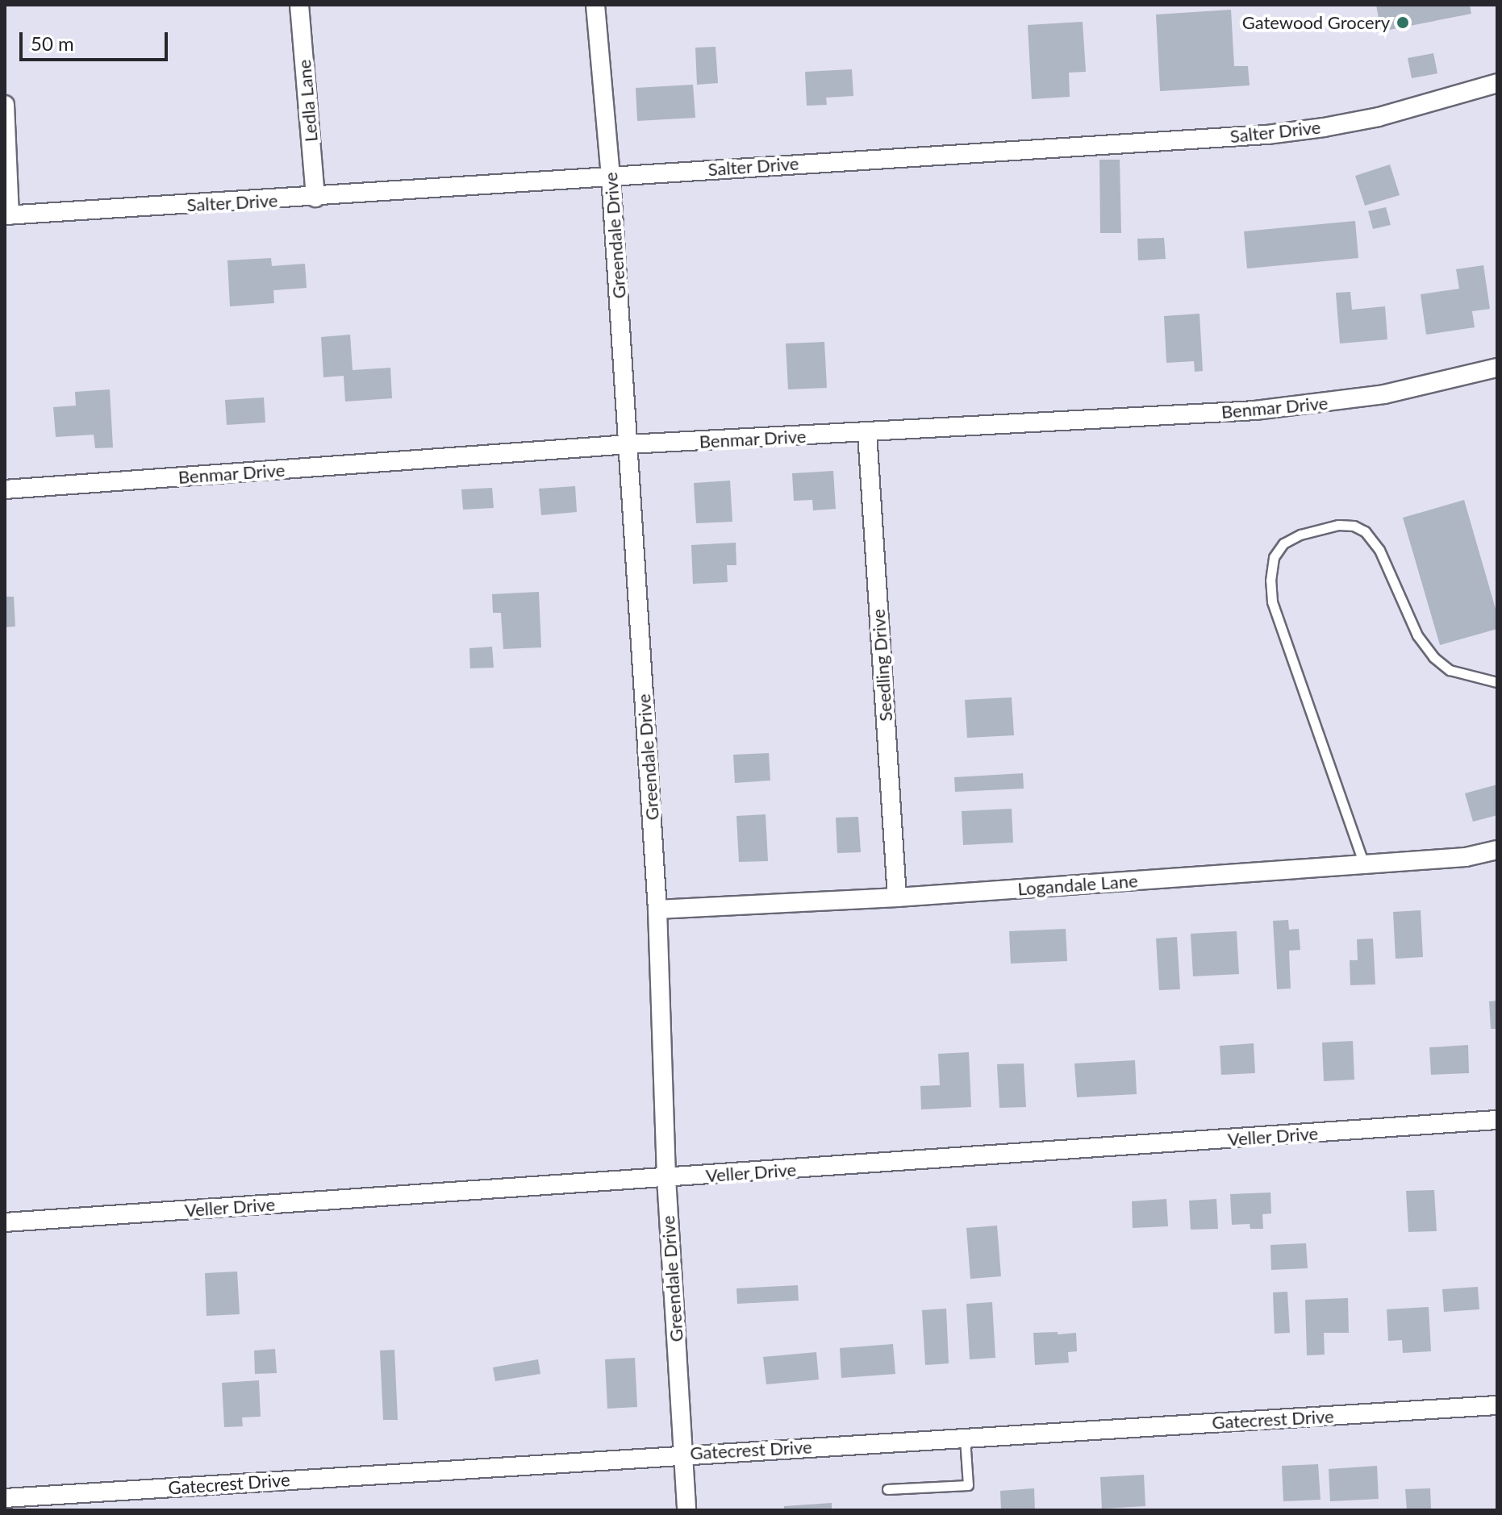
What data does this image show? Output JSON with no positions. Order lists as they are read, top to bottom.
{
  "streets": {
    "street": [
      "Ledla Lane",
      "Salter Drive",
      "Greendale Drive",
      "Benmar Drive",
      "Seedling Drive",
      "Logandale Lane",
      "Veller Drive",
      "Gatecrest Drive"
    ]
  },
  "crossings": [
    ["Ledla Lane", "Salter Drive"],
    ["Salter Drive", "Greendale Drive"],
    ["Greendale Drive", "Benmar Drive"],
    ["Greendale Drive", "Logandale Lane"],
    ["Greendale Drive", "Veller Drive"],
    ["Greendale Drive", "Gatecrest Drive"],
    ["Benmar Drive", "Seedling Drive"],
    ["Seedling Drive", "Logandale Lane"]
  ],
  "places": ["Gatewood Grocery"],
  "scale_bar": "50 m"
}
